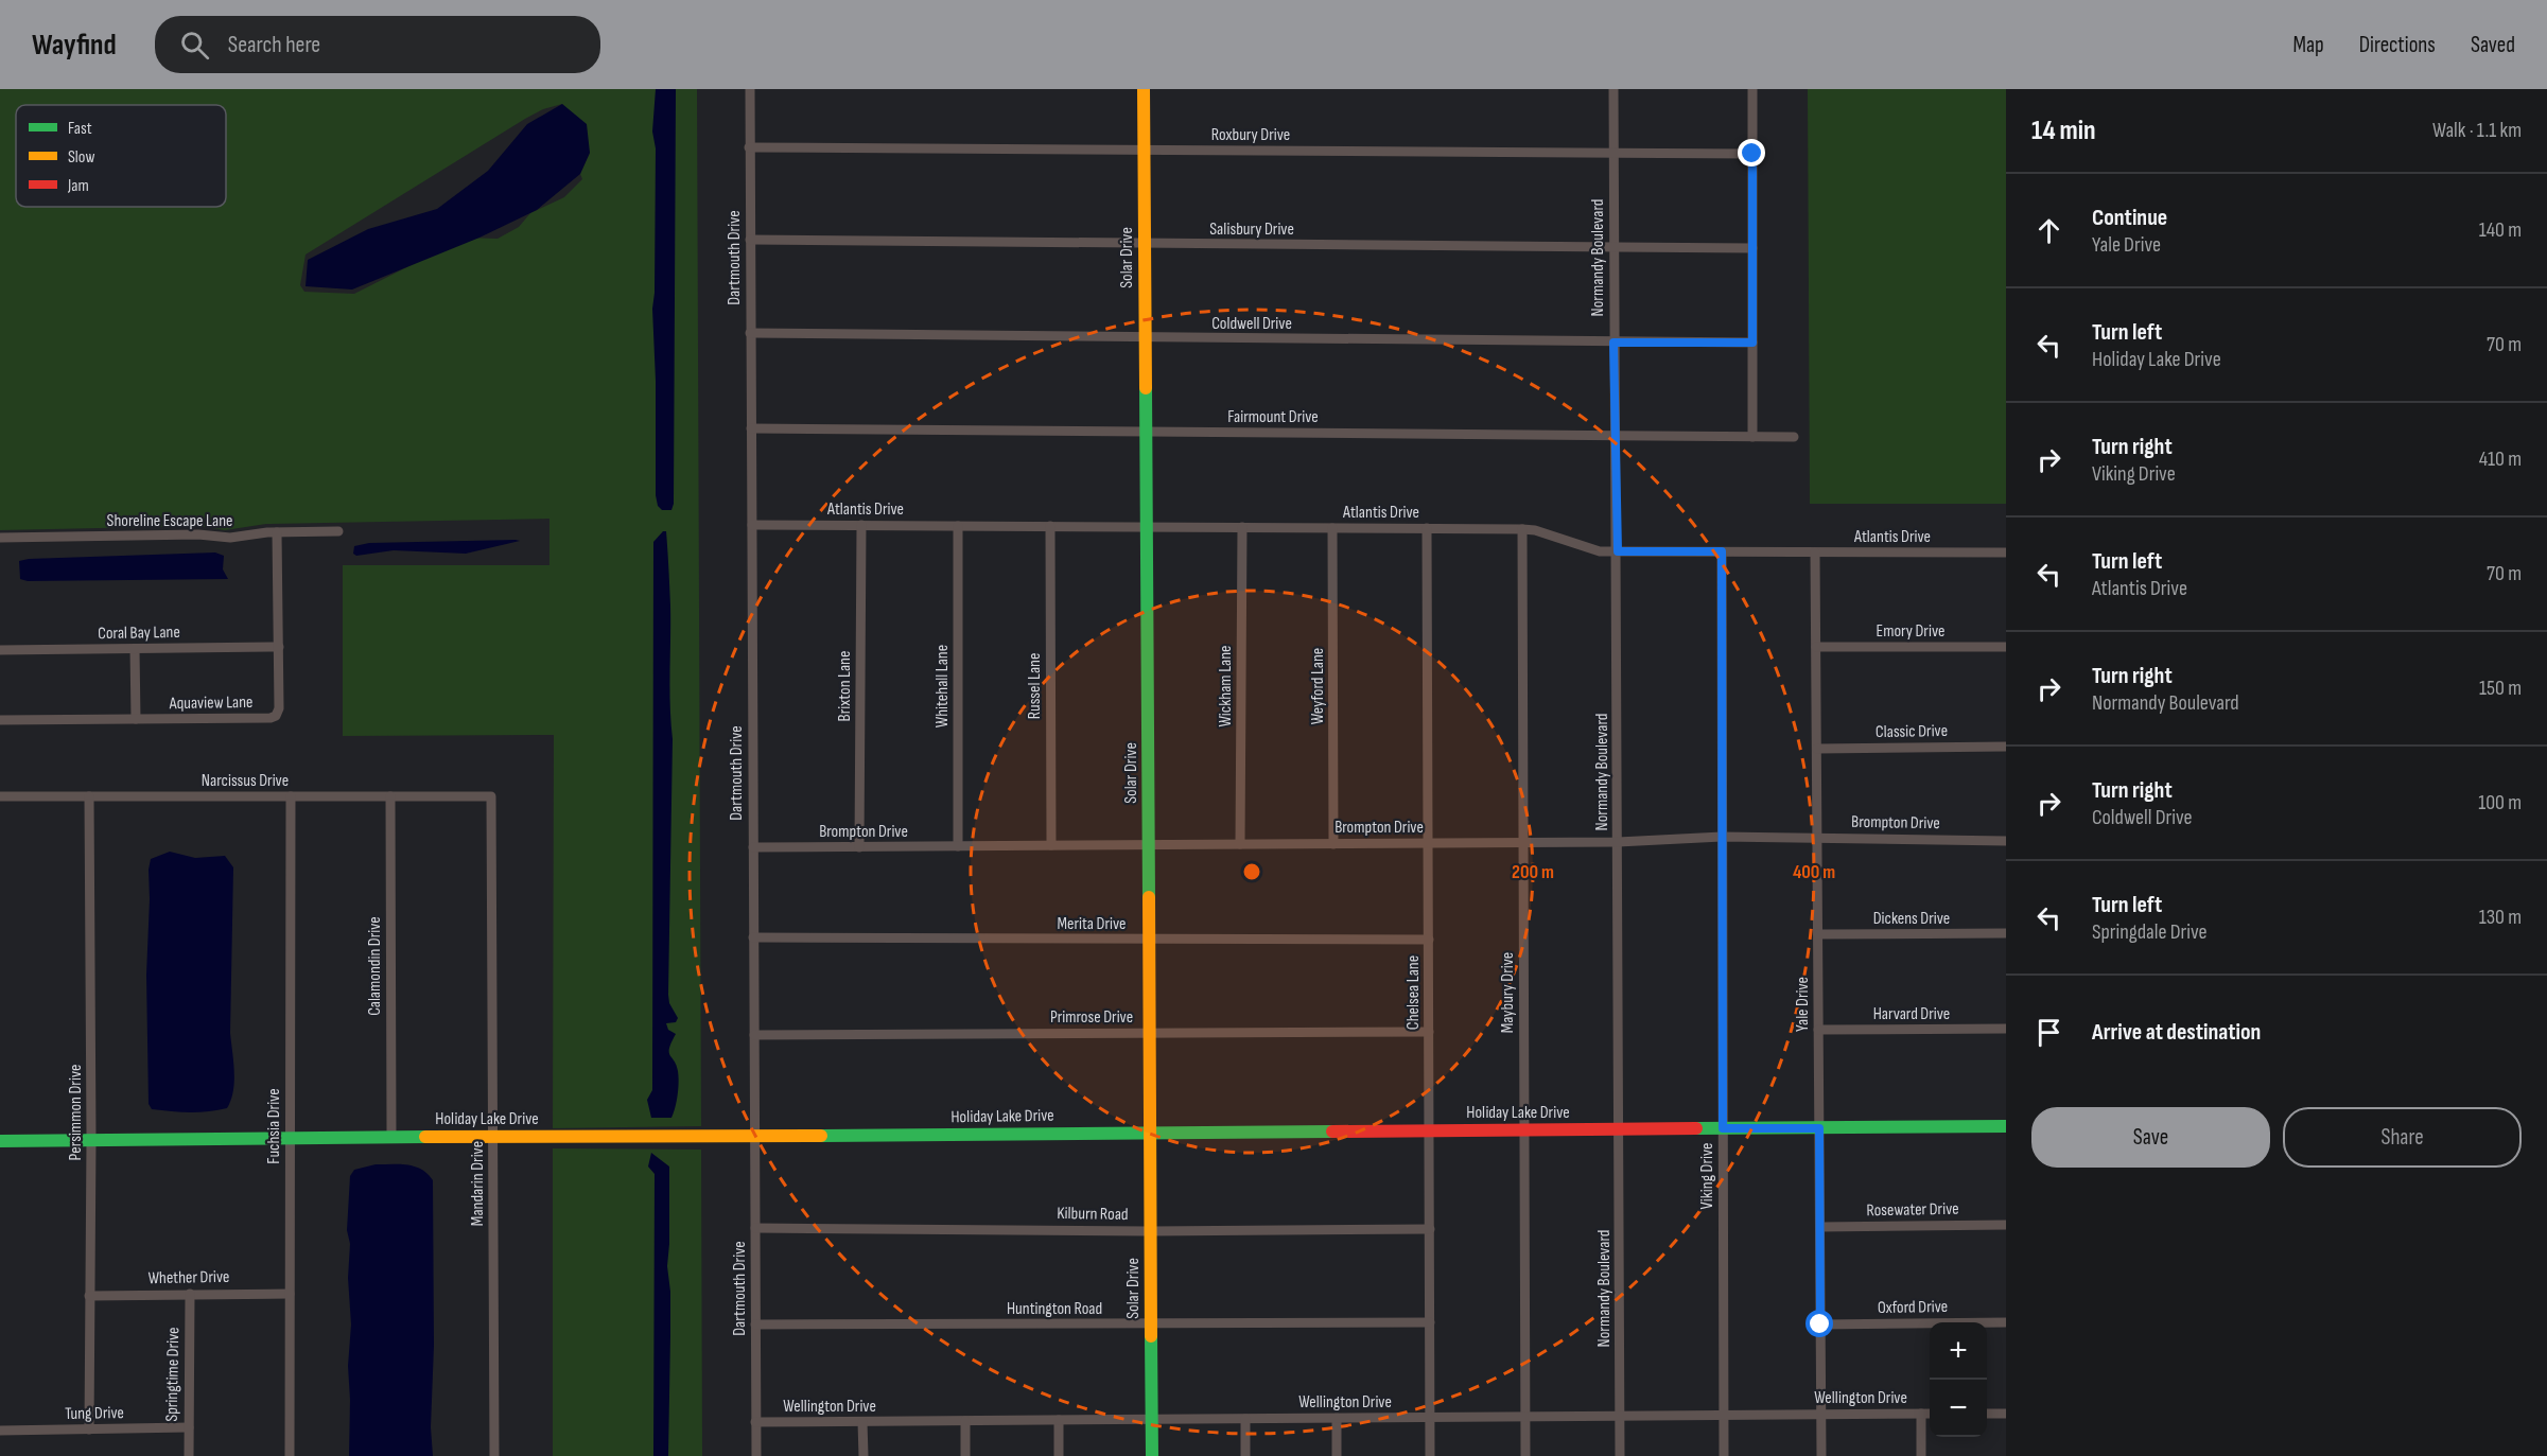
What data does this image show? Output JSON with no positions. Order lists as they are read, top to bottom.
{
  "streets": {
    "street": [
      "Roxbury Drive",
      "Salisbury Drive",
      "Dartmouth Drive",
      "Solar Drive",
      "Normandy Boulevard",
      "Coldwell Drive",
      "Fairmount Drive",
      "Atlantis Drive",
      "Shoreline Escape Lane",
      "Emory Drive",
      "Coral Bay Lane",
      "Brixton Lane",
      "Whitehall Lane",
      "Russel Lane",
      "Wickham Lane",
      "Weyford Lane",
      "Aquaview Lane",
      "Classic Drive",
      "Narcissus Drive",
      "Brompton Drive",
      "Dickens Drive",
      "Merita Drive",
      "Calamondin Drive",
      "Chelsea Lane",
      "Maybury Drive",
      "Yale Drive",
      "Harvard Drive",
      "Primrose Drive",
      "Persimmon Drive",
      "Holiday Lake Drive",
      "Fuchsia Drive",
      "Viking Drive",
      "Mandarin Drive",
      "Rosewater Drive",
      "Kilburn Road",
      "Whether Drive",
      "Oxford Drive",
      "Huntington Road",
      "Springtime Drive",
      "Wellington Drive",
      "Tung Drive"
    ]
  },
  "crossings": [
    ["Roxbury Drive", "Dartmouth Drive"],
    ["Roxbury Drive", "Solar Drive"],
    ["Roxbury Drive", "Normandy Boulevard"],
    ["Salisbury Drive", "Dartmouth Drive"],
    ["Salisbury Drive", "Solar Drive"],
    ["Salisbury Drive", "Normandy Boulevard"],
    ["Dartmouth Drive", "Coldwell Drive"],
    ["Dartmouth Drive", "Fairmount Drive"],
    ["Dartmouth Drive", "Atlantis Drive"],
    ["Dartmouth Drive", "Brompton Drive"],
    ["Dartmouth Drive", "Merita Drive"],
    ["Dartmouth Drive", "Primrose Drive"],
    ["Dartmouth Drive", "Holiday Lake Drive"],
    ["Dartmouth Drive", "Kilburn Road"],
    ["Dartmouth Drive", "Huntington Road"],
    ["Dartmouth Drive", "Wellington Drive"],
    ["Solar Drive", "Coldwell Drive"],
    ["Solar Drive", "Fairmount Drive"],
    ["Solar Drive", "Atlantis Drive"],
    ["Solar Drive", "Brompton Drive"],
    ["Solar Drive", "Merita Drive"],
    ["Solar Drive", "Primrose Drive"],
    ["Solar Drive", "Holiday Lake Drive"],
    ["Solar Drive", "Kilburn Road"],
    ["Solar Drive", "Huntington Road"],
    ["Solar Drive", "Wellington Drive"],
    ["Normandy Boulevard", "Coldwell Drive"],
    ["Normandy Boulevard", "Fairmount Drive"],
    ["Normandy Boulevard", "Atlantis Drive"],
    ["Normandy Boulevard", "Brompton Drive"],
    ["Normandy Boulevard", "Holiday Lake Drive"],
    ["Normandy Boulevard", "Wellington Drive"],
    ["Atlantis Drive", "Brixton Lane"],
    ["Atlantis Drive", "Whitehall Lane"],
    ["Atlantis Drive", "Russel Lane"],
    ["Atlantis Drive", "Wickham Lane"],
    ["Atlantis Drive", "Weyford Lane"],
    ["Atlantis Drive", "Chelsea Lane"],
    ["Atlantis Drive", "Maybury Drive"],
    ["Atlantis Drive", "Yale Drive"],
    ["Atlantis Drive", "Viking Drive"],
    ["Shoreline Escape Lane", "Aquaview Lane"],
    ["Emory Drive", "Yale Drive"],
    ["Coral Bay Lane", "Aquaview Lane"],
    ["Brixton Lane", "Brompton Drive"],
    ["Whitehall Lane", "Brompton Drive"],
    ["Russel Lane", "Brompton Drive"],
    ["Wickham Lane", "Brompton Drive"],
    ["Weyford Lane", "Brompton Drive"],
    ["Classic Drive", "Yale Drive"],
    ["Narcissus Drive", "Calamondin Drive"],
    ["Narcissus Drive", "Persimmon Drive"],
    ["Narcissus Drive", "Fuchsia Drive"],
    ["Narcissus Drive", "Mandarin Drive"],
    ["Brompton Drive", "Chelsea Lane"],
    ["Brompton Drive", "Maybury Drive"],
    ["Brompton Drive", "Yale Drive"],
    ["Brompton Drive", "Viking Drive"],
    ["Dickens Drive", "Yale Drive"],
    ["Merita Drive", "Chelsea Lane"],
    ["Calamondin Drive", "Holiday Lake Drive"],
    ["Chelsea Lane", "Primrose Drive"],
    ["Chelsea Lane", "Holiday Lake Drive"],
    ["Chelsea Lane", "Kilburn Road"],
    ["Chelsea Lane", "Huntington Road"],
    ["Chelsea Lane", "Wellington Drive"],
    ["Maybury Drive", "Holiday Lake Drive"],
    ["Maybury Drive", "Wellington Drive"],
    ["Yale Drive", "Harvard Drive"],
    ["Yale Drive", "Holiday Lake Drive"],
    ["Yale Drive", "Rosewater Drive"],
    ["Yale Drive", "Oxford Drive"],
    ["Yale Drive", "Wellington Drive"],
    ["Persimmon Drive", "Holiday Lake Drive"],
    ["Persimmon Drive", "Whether Drive"],
    ["Persimmon Drive", "Tung Drive"],
    ["Holiday Lake Drive", "Fuchsia Drive"],
    ["Holiday Lake Drive", "Viking Drive"],
    ["Holiday Lake Drive", "Mandarin Drive"],
    ["Fuchsia Drive", "Whether Drive"],
    ["Viking Drive", "Wellington Drive"],
    ["Whether Drive", "Springtime Drive"],
    ["Springtime Drive", "Tung Drive"]
  ],
  "legend": ["Fast", "Slow", "Jam"],
  "page": {
    "header": "Wayfind",
    "search": "Search here",
    "nav": ["Map", "Directions", "Saved"],
    "heading": ["14 min", "Walk · 1.1 km"],
    "list": [
      ["Continue", "Yale Drive", "140 m"],
      ["Turn left", "Holiday Lake Drive", "70 m"],
      ["Turn right", "Viking Drive", "410 m"],
      ["Turn left", "Atlantis Drive", "70 m"],
      ["Turn right", "Normandy Boulevard", "150 m"],
      ["Turn right", "Coldwell Drive", "100 m"],
      ["Turn left", "Springdale Drive", "130 m"],
      "Arrive at destination"
    ],
    "buttons": ["Save", "Share"],
    "map_buttons": ["+", "−"]
  },
  "rings": ["200 m", "400 m"]
}
